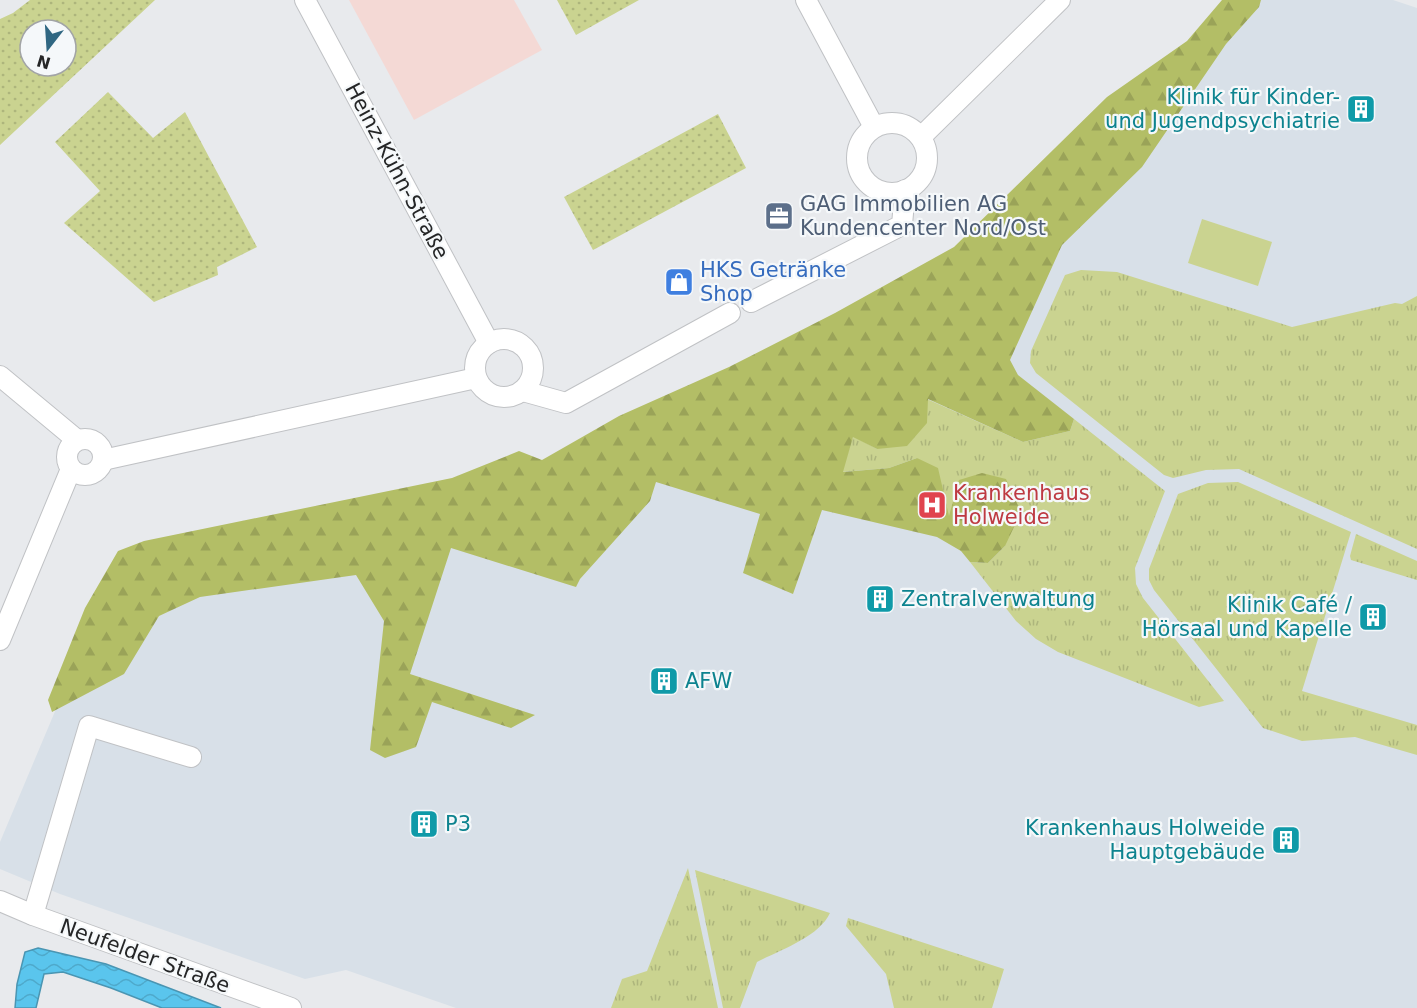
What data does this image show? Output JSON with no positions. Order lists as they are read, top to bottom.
{
  "streets": {
    "street": ["Heinz-Kühn-Straße", "Neufelder Straße"]
  },
  "places": {
    "building": [
      "Klinik für Kinder- und Jugendpsychiatrie",
      "Zentralverwaltung",
      "Klinik Café / Hörsaal und Kapelle",
      "AFW",
      "P3",
      "Krankenhaus Holweide Hauptgebäude"
    ],
    "office": ["GAG Immobilien AG Kundencenter Nord/Ost"],
    "shop": ["HKS Getränke Shop"],
    "hospital": ["Krankenhaus Holweide"]
  },
  "north": "bottom"
}
